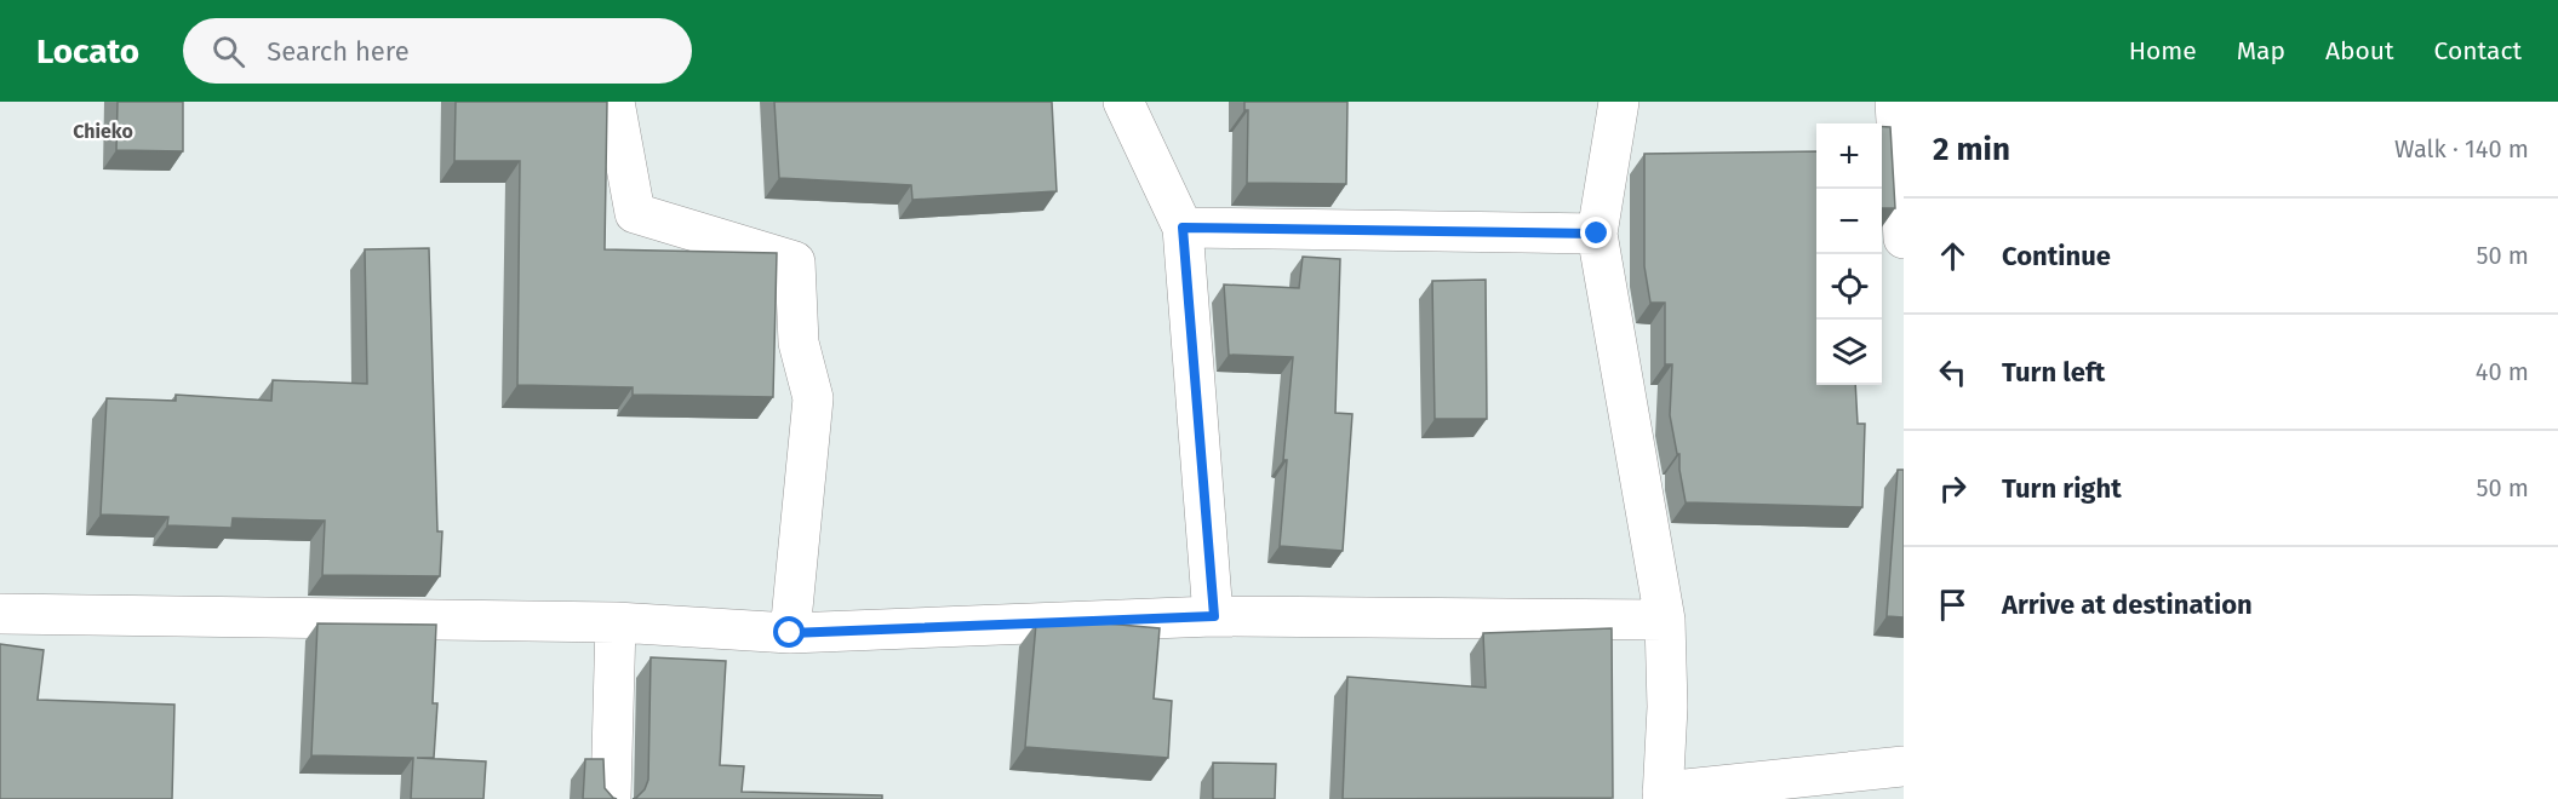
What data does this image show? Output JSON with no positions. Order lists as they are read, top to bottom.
{
  "districts": ["Chieko"],
  "page": {
    "header": "Locato",
    "search": "Search here",
    "nav": [
      "Home",
      "Map",
      "About",
      "Contact"
    ],
    "heading": ["2 min", "Walk · 140 m"],
    "map_buttons": ["+", "−"],
    "list": [
      ["Continue", "50 m"],
      ["Turn left", "40 m"],
      ["Turn right", "50 m"],
      "Arrive at destination"
    ]
  }
}
